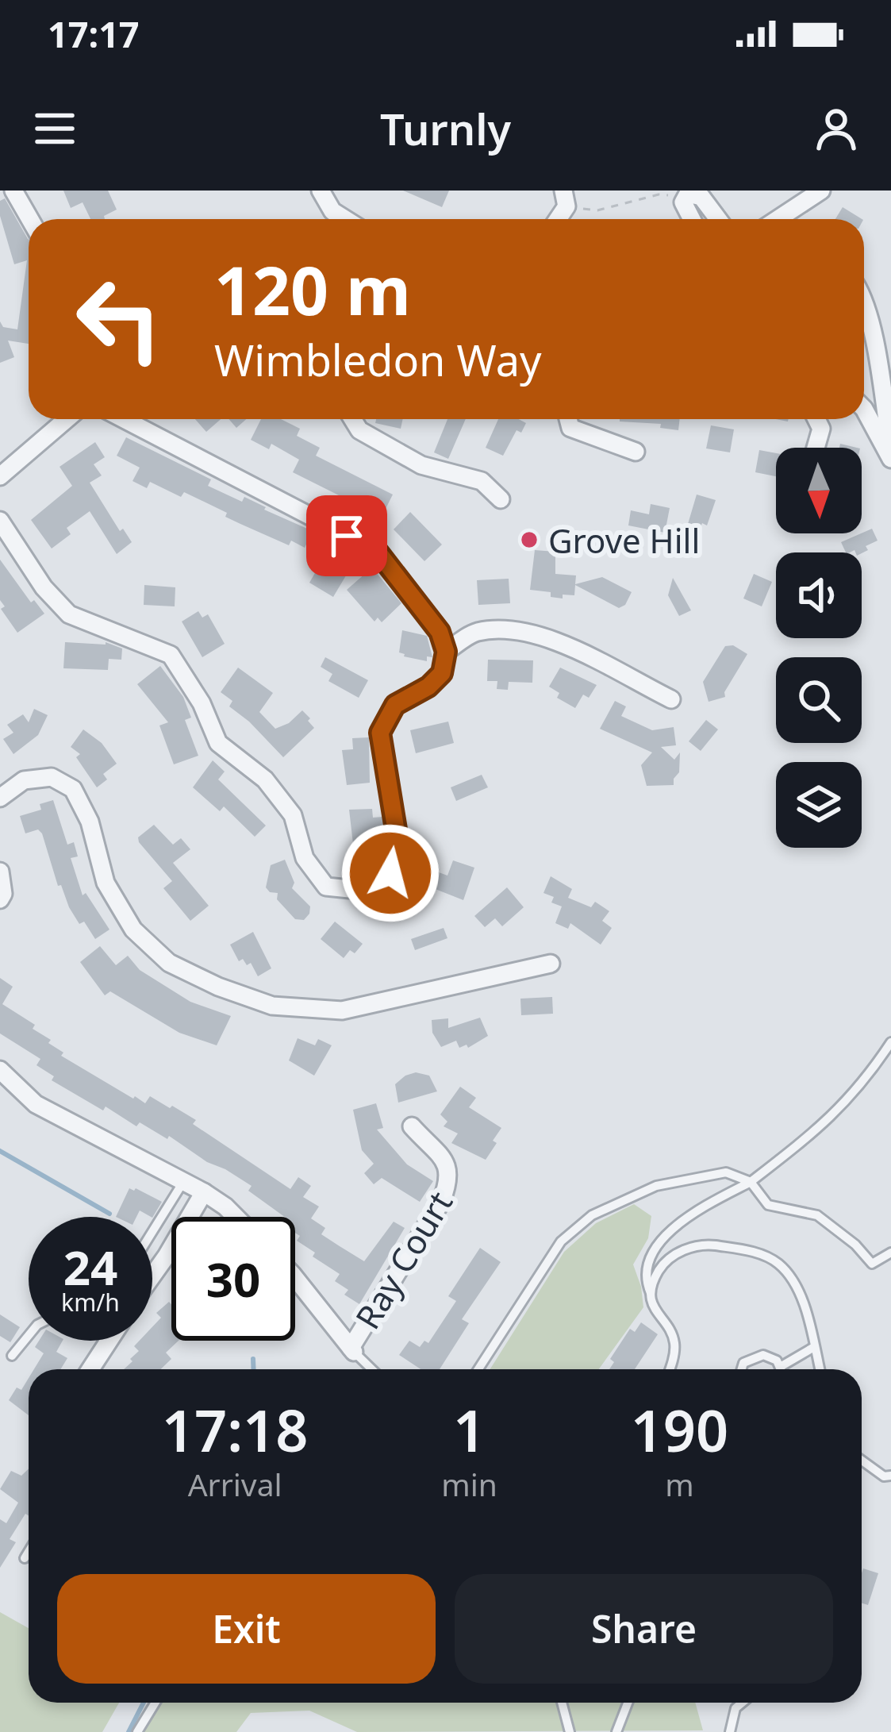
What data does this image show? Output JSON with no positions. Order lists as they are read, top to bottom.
{
  "streets": {
    "street": ["Ray Court"]
  },
  "places": ["Grove Hill"],
  "north": "bottom",
  "page": {
    "status": "17:17",
    "header": "Turnly",
    "turn": ["120 m", "Wimbledon Way"],
    "speed": "24 km/h",
    "limit": "30",
    "eta": [
      "17:18",
      "Arrival",
      "1",
      "min",
      "190",
      "m"
    ],
    "buttons": ["Exit", "Share"]
  }
}
